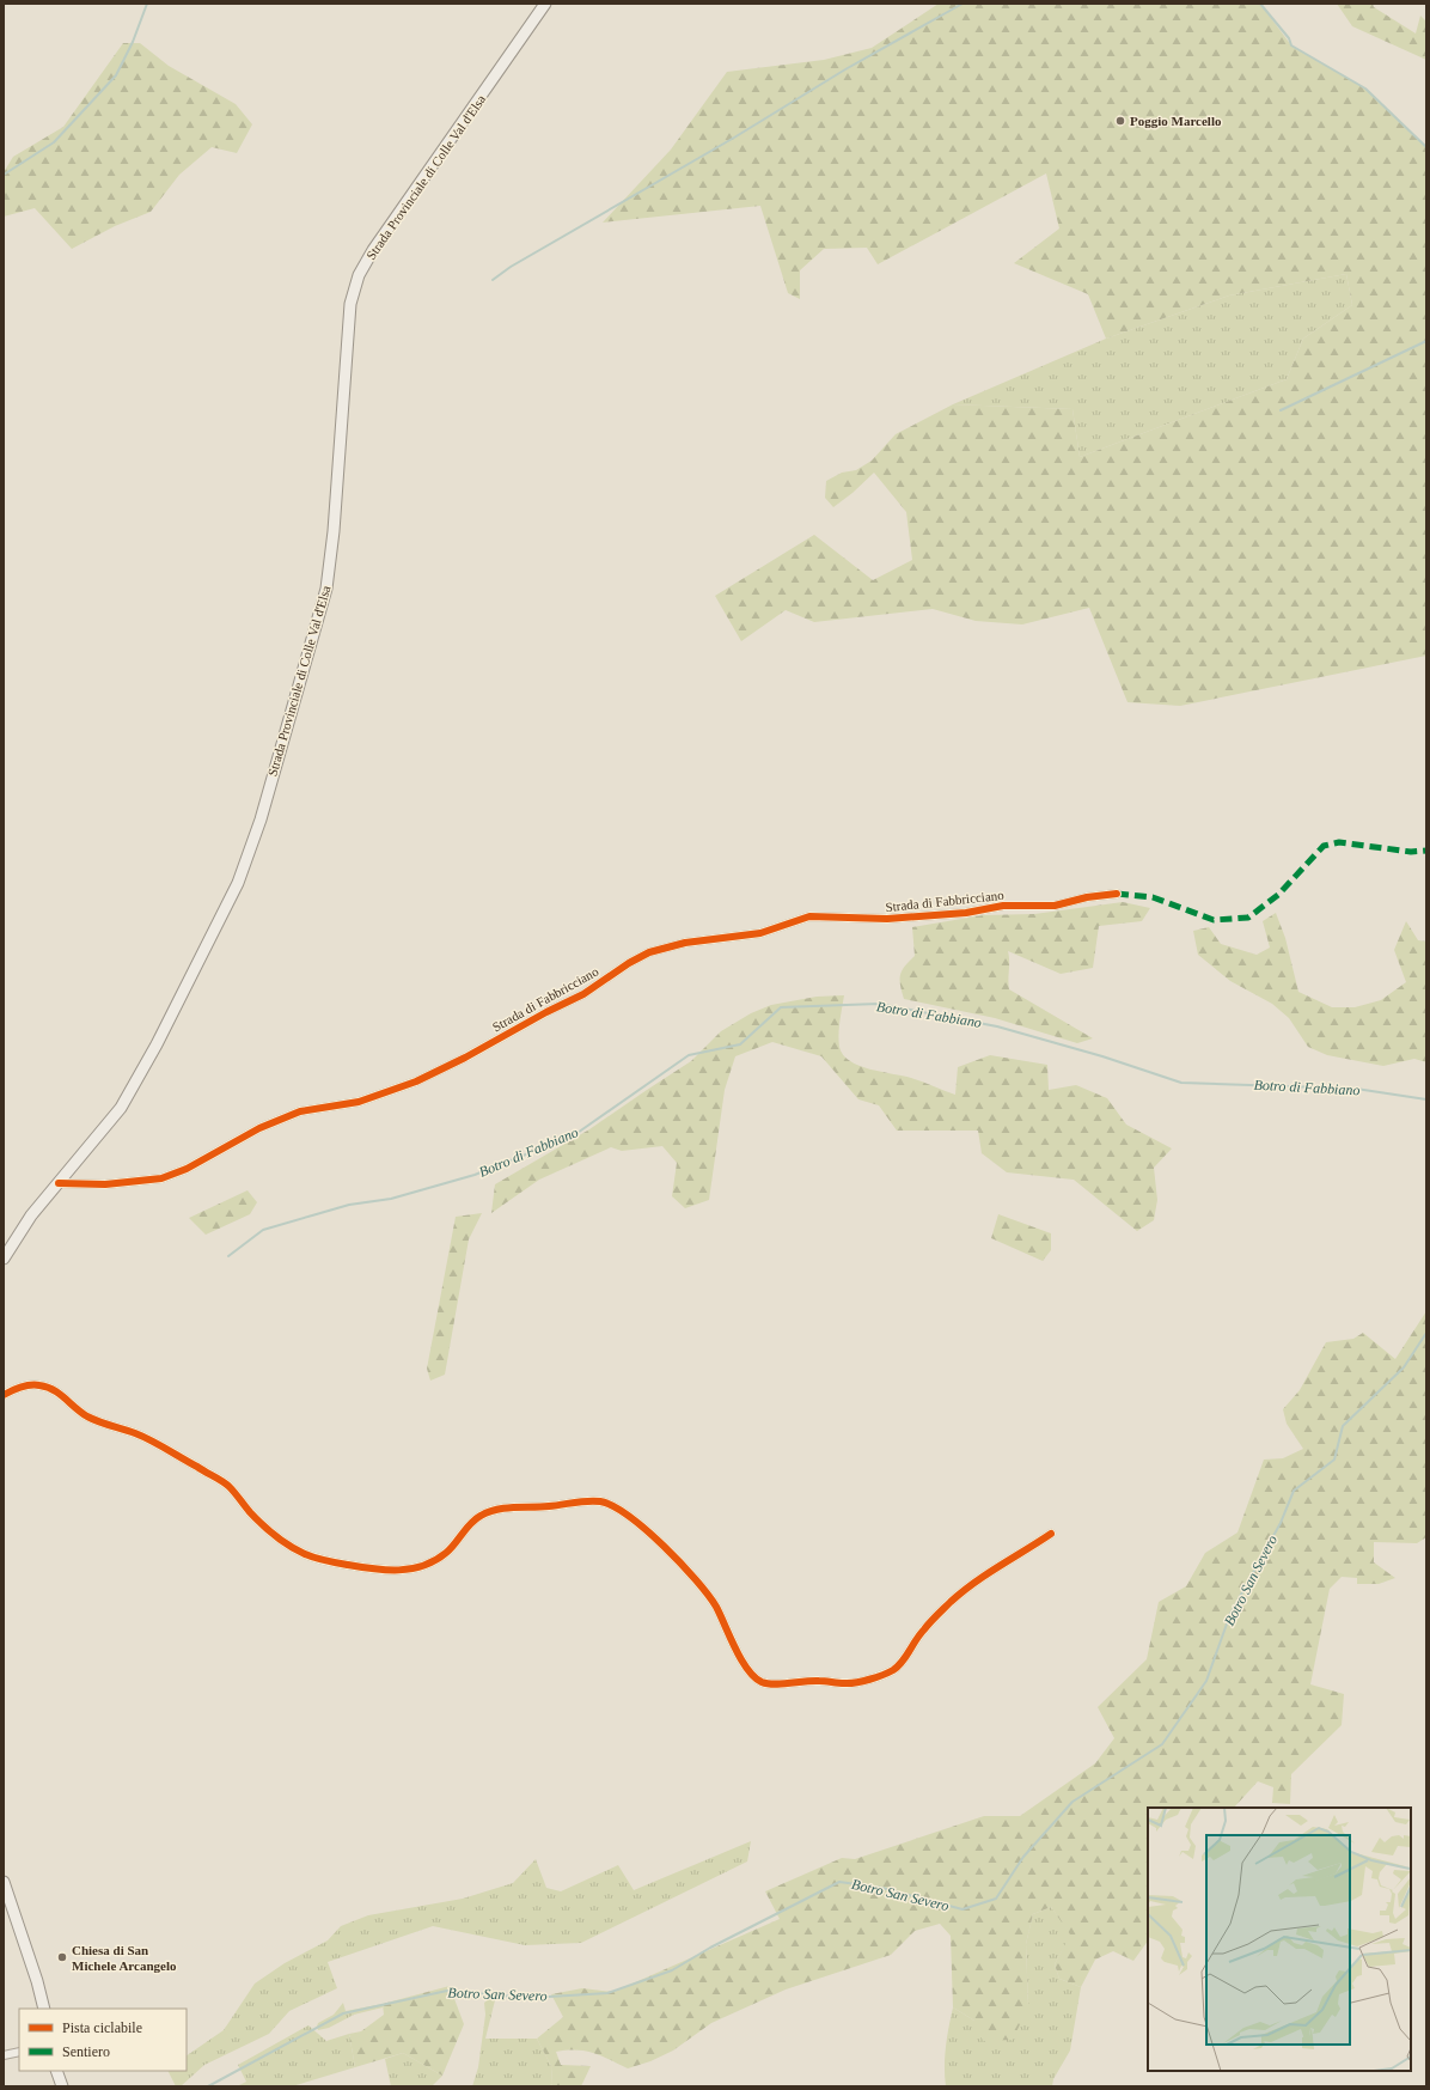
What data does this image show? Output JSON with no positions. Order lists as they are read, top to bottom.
{
  "streets": {
    "main road": ["Strada Provinciale di Colle Val d'Elsa"],
    "street": ["Strada di Fabbricciano"]
  },
  "crossings": [
    ["Strada Provinciale di Colle Val d'Elsa", "Strada di Fabbricciano"]
  ],
  "water": ["Botro di Fabbiano", "Botro San Severo"],
  "places": ["Poggio Marcello", "Chiesa di San Michele Arcangelo"],
  "legend": ["Pista ciclabile", "Sentiero"]
}
